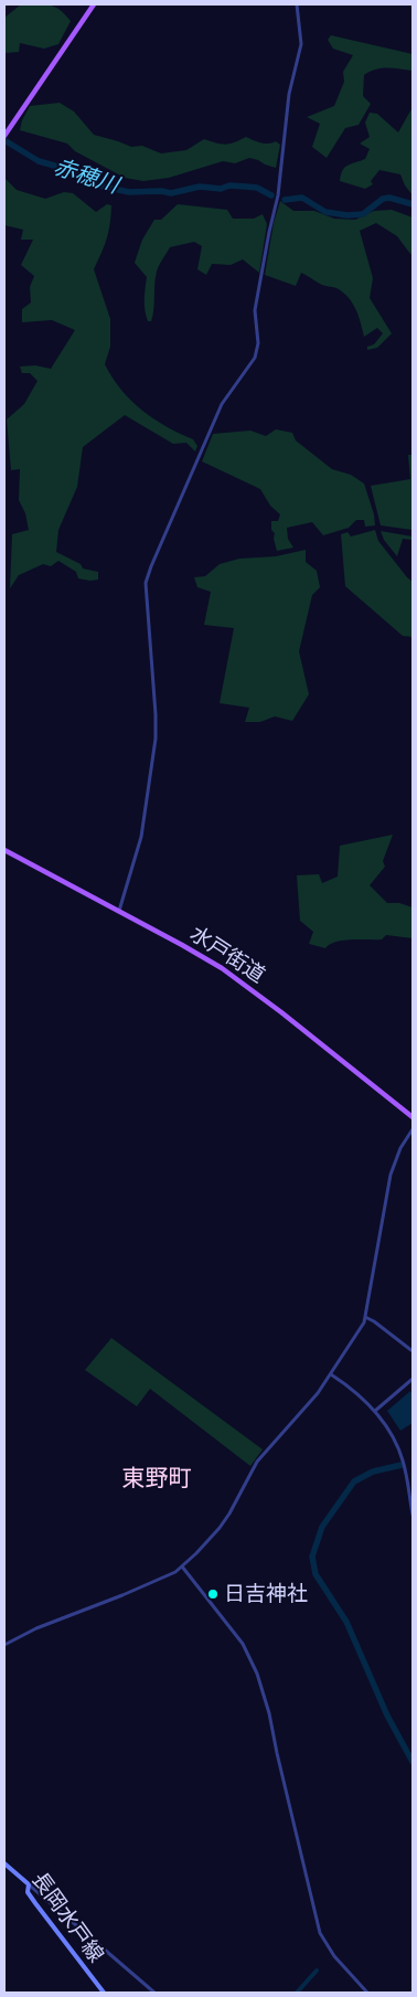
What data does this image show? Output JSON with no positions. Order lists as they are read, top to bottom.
{
  "streets": {
    "main road": ["水戸街道", "長岡水戸線"]
  },
  "districts": ["東野町"],
  "water": ["赤穂川"],
  "places": ["日吉神社"]
}
